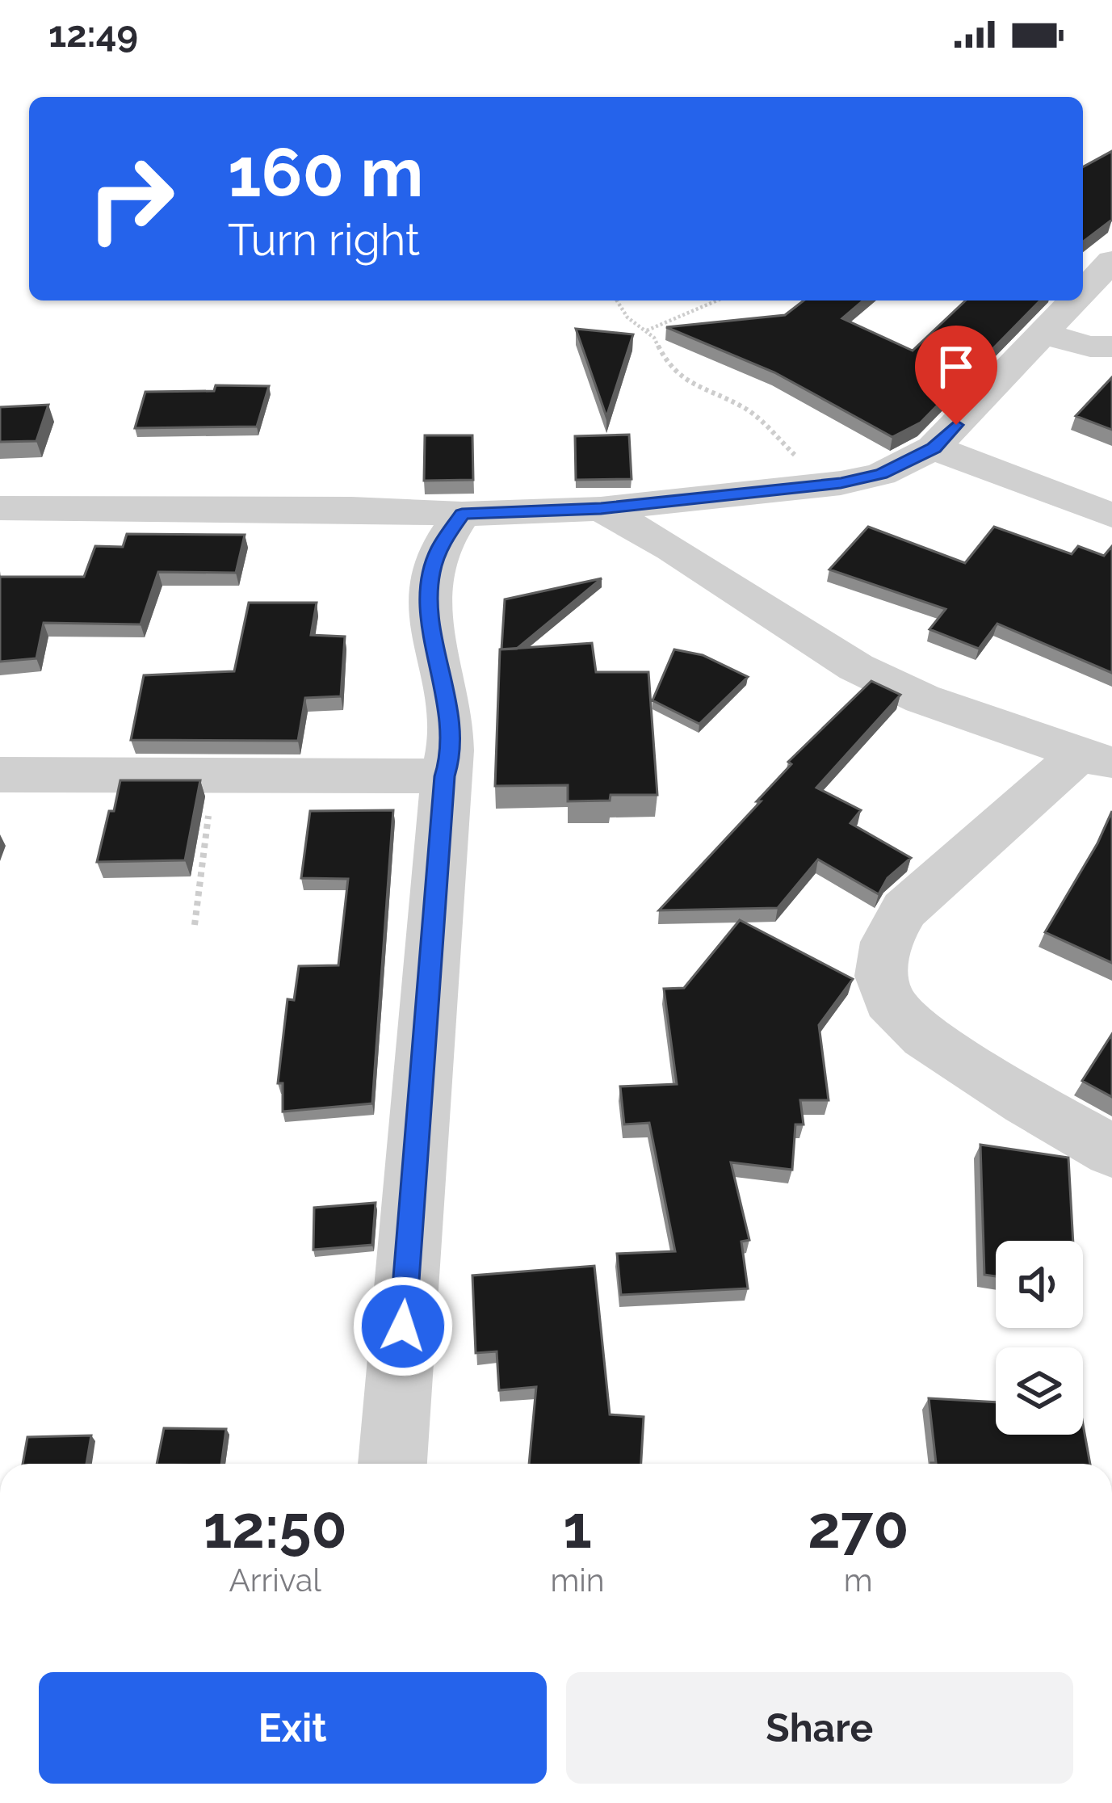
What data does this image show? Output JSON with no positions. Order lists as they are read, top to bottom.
{
  "page": {
    "status": "12:49",
    "turn": ["160 m", "Turn right"],
    "eta": [
      "12:50",
      "Arrival",
      "1",
      "min",
      "270",
      "m"
    ],
    "buttons": ["Exit", "Share"]
  }
}
